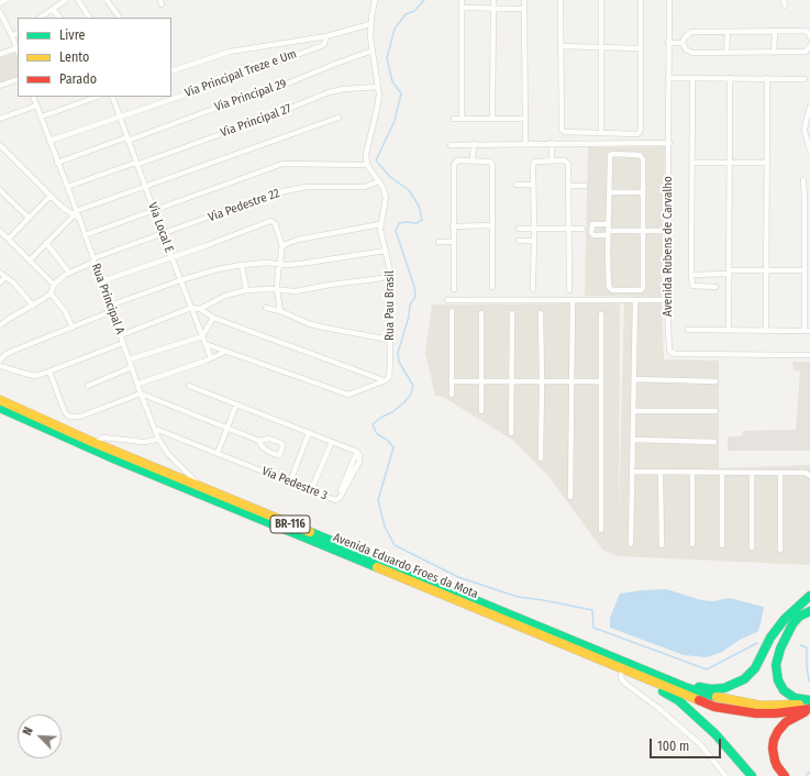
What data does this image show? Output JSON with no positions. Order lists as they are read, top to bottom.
{
  "streets": {
    "highway": ["BR-116", "Avenida Eduardo Froes da Mota"],
    "street": [
      "Via Principal Treze e Um",
      "Via Principal 29",
      "Via Principal 27",
      "Via Pedestre 22",
      "Via Local E",
      "Avenida Rubens de Carvalho",
      "Rua Principal A",
      "Rua Pau Brasil",
      "Via Pedestre 3"
    ]
  },
  "crossings": [
    ["Via Principal Treze e Um", "Via Local E"],
    ["Via Principal Treze e Um", "Rua Principal A"],
    ["Via Principal 29", "Via Local E"],
    ["Via Principal 29", "Rua Principal A"],
    ["Via Principal 27", "Via Local E"],
    ["Via Principal 27", "Rua Principal A"],
    ["Via Pedestre 22", "Via Local E"],
    ["Via Pedestre 22", "Rua Principal A"],
    ["Via Pedestre 22", "Rua Pau Brasil"],
    ["Rua Principal A", "Via Pedestre 3"],
    ["Rua Principal A", "Avenida Eduardo Froes da Mota"]
  ],
  "legend": ["Livre", "Lento", "Parado"],
  "scale_bar": "100 m",
  "north": "top left"
}
